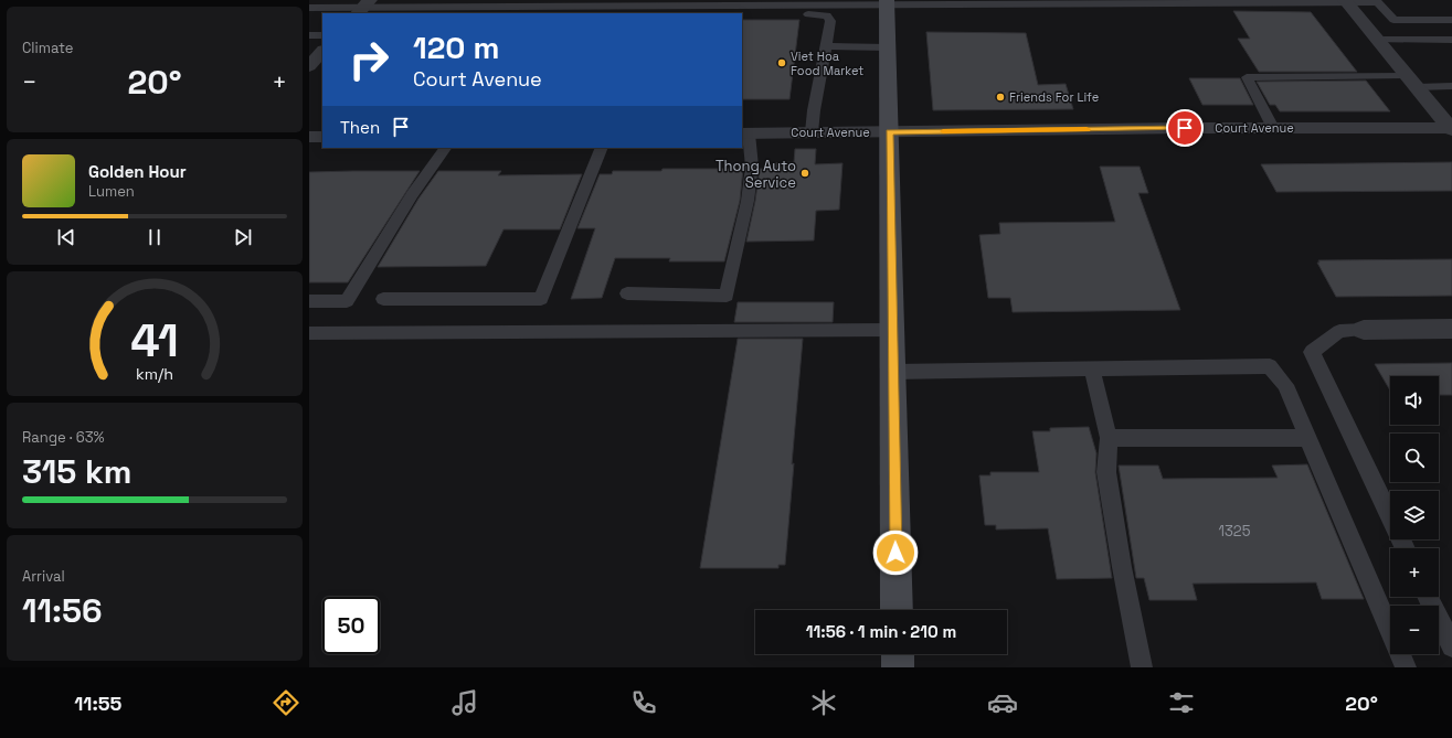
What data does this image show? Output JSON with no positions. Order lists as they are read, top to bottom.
{
  "streets": {
    "street": ["Court Avenue"]
  },
  "places": ["Viet Hoa Food Market", "Friends For Life", "Thong Auto Service"],
  "house_numbers": ["1325"],
  "page": {
    "tile": [
      "Climate",
      ["Range · 63%", "315 km"],
      ["Arrival", "11:56"]
    ],
    "turn": ["120 m", "Court Avenue"],
    "heat": ["−", "20°", "+"],
    "then": "Then",
    "song": ["Golden Hour", "Lumen"],
    "map_buttons": ["+", "−"],
    "limit": "50",
    "trip": "11:56 · 1 min · 210 m",
    "tabs": ["11:55", "20°"],
    "gauge": ["41", "km/h"]
  }
}
